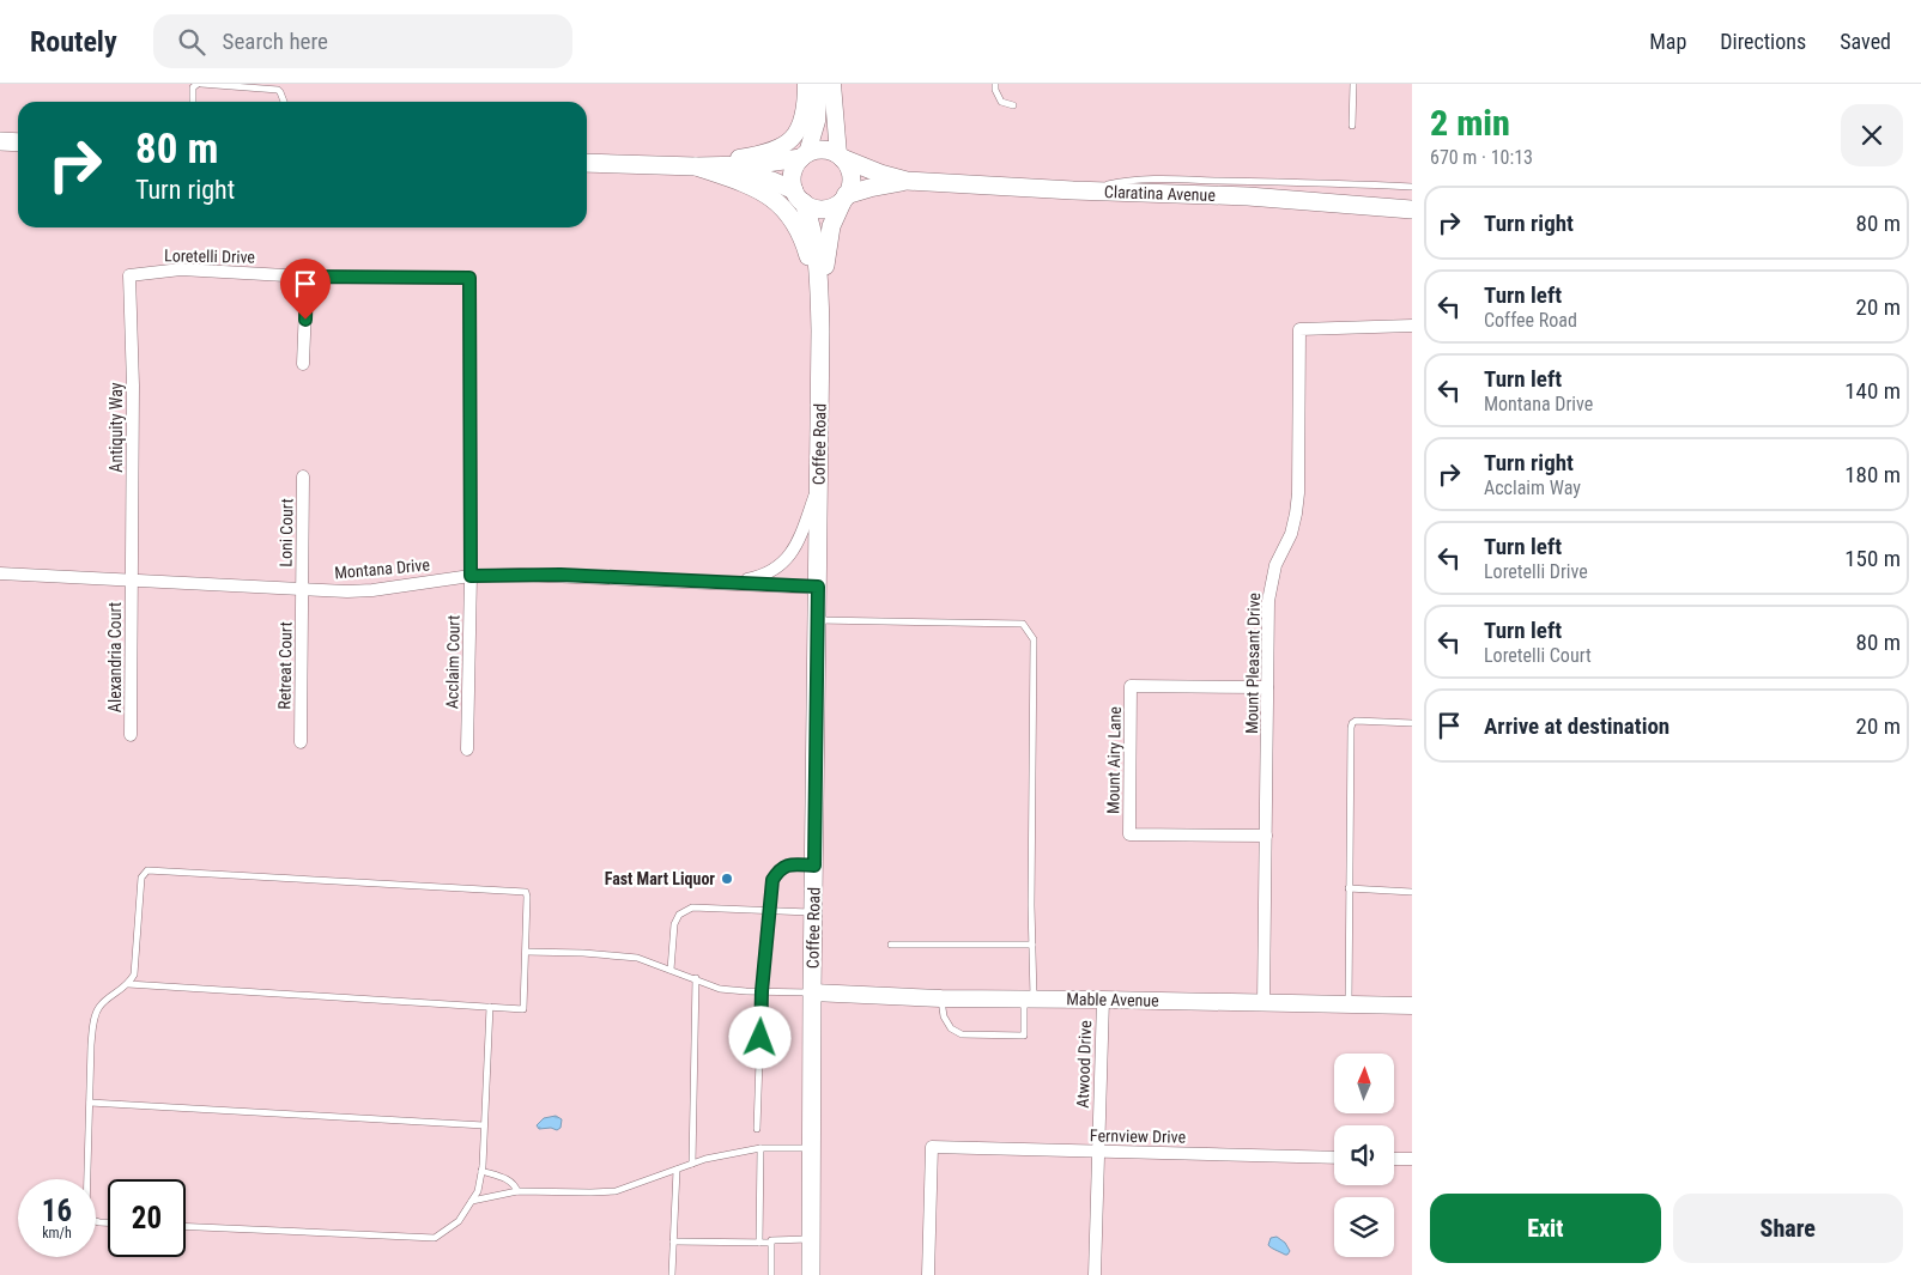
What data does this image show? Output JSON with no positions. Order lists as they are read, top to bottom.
{
  "streets": {
    "main road": ["Claratina Avenue", "Coffee Road"],
    "street": [
      "Loretelli Drive",
      "Antiquity Way",
      "Loni Court",
      "Montana Drive",
      "Alexandria Court",
      "Acclaim Court",
      "Mount Pleasant Drive",
      "Retreat Court",
      "Mount Airy Lane",
      "Mable Avenue",
      "Atwood Drive",
      "Fernview Drive"
    ]
  },
  "crossings": [
    ["Claratina Avenue", "Coffee Road"],
    ["Loretelli Drive", "Antiquity Way"],
    ["Loretelli Drive", "Acclaim Court"],
    ["Antiquity Way", "Montana Drive"],
    ["Antiquity Way", "Alexandria Court"],
    ["Coffee Road", "Montana Drive"],
    ["Coffee Road", "Mable Avenue"],
    ["Loni Court", "Montana Drive"],
    ["Loni Court", "Retreat Court"],
    ["Montana Drive", "Alexandria Court"],
    ["Montana Drive", "Acclaim Court"],
    ["Montana Drive", "Retreat Court"],
    ["Mount Pleasant Drive", "Mount Airy Lane"],
    ["Mount Pleasant Drive", "Mable Avenue"],
    ["Mable Avenue", "Atwood Drive"],
    ["Atwood Drive", "Fernview Drive"]
  ],
  "places": ["Fast Mart Liquor"],
  "north": "top",
  "page": {
    "header": "Routely",
    "search": "Search here",
    "nav": ["Map", "Directions", "Saved"],
    "heading": ["2 min", "670 m · 10:13"],
    "turn": ["80 m", "Turn right"],
    "list": [
      {
        "name": "Turn right",
        "value": "80 m"
      },
      {
        "name": "Turn left",
        "note": "Coffee Road",
        "value": "20 m"
      },
      {
        "name": "Turn left",
        "note": "Montana Drive",
        "value": "140 m"
      },
      {
        "name": "Turn right",
        "note": "Acclaim Way",
        "value": "180 m"
      },
      {
        "name": "Turn left",
        "note": "Loretelli Drive",
        "value": "150 m"
      },
      {
        "name": "Turn left",
        "note": "Loretelli Court",
        "value": "80 m"
      },
      {
        "name": "Arrive at destination",
        "value": "20 m"
      }
    ],
    "speed": "16 km/h",
    "limit": "20",
    "buttons": ["Exit", "Share"]
  }
}
